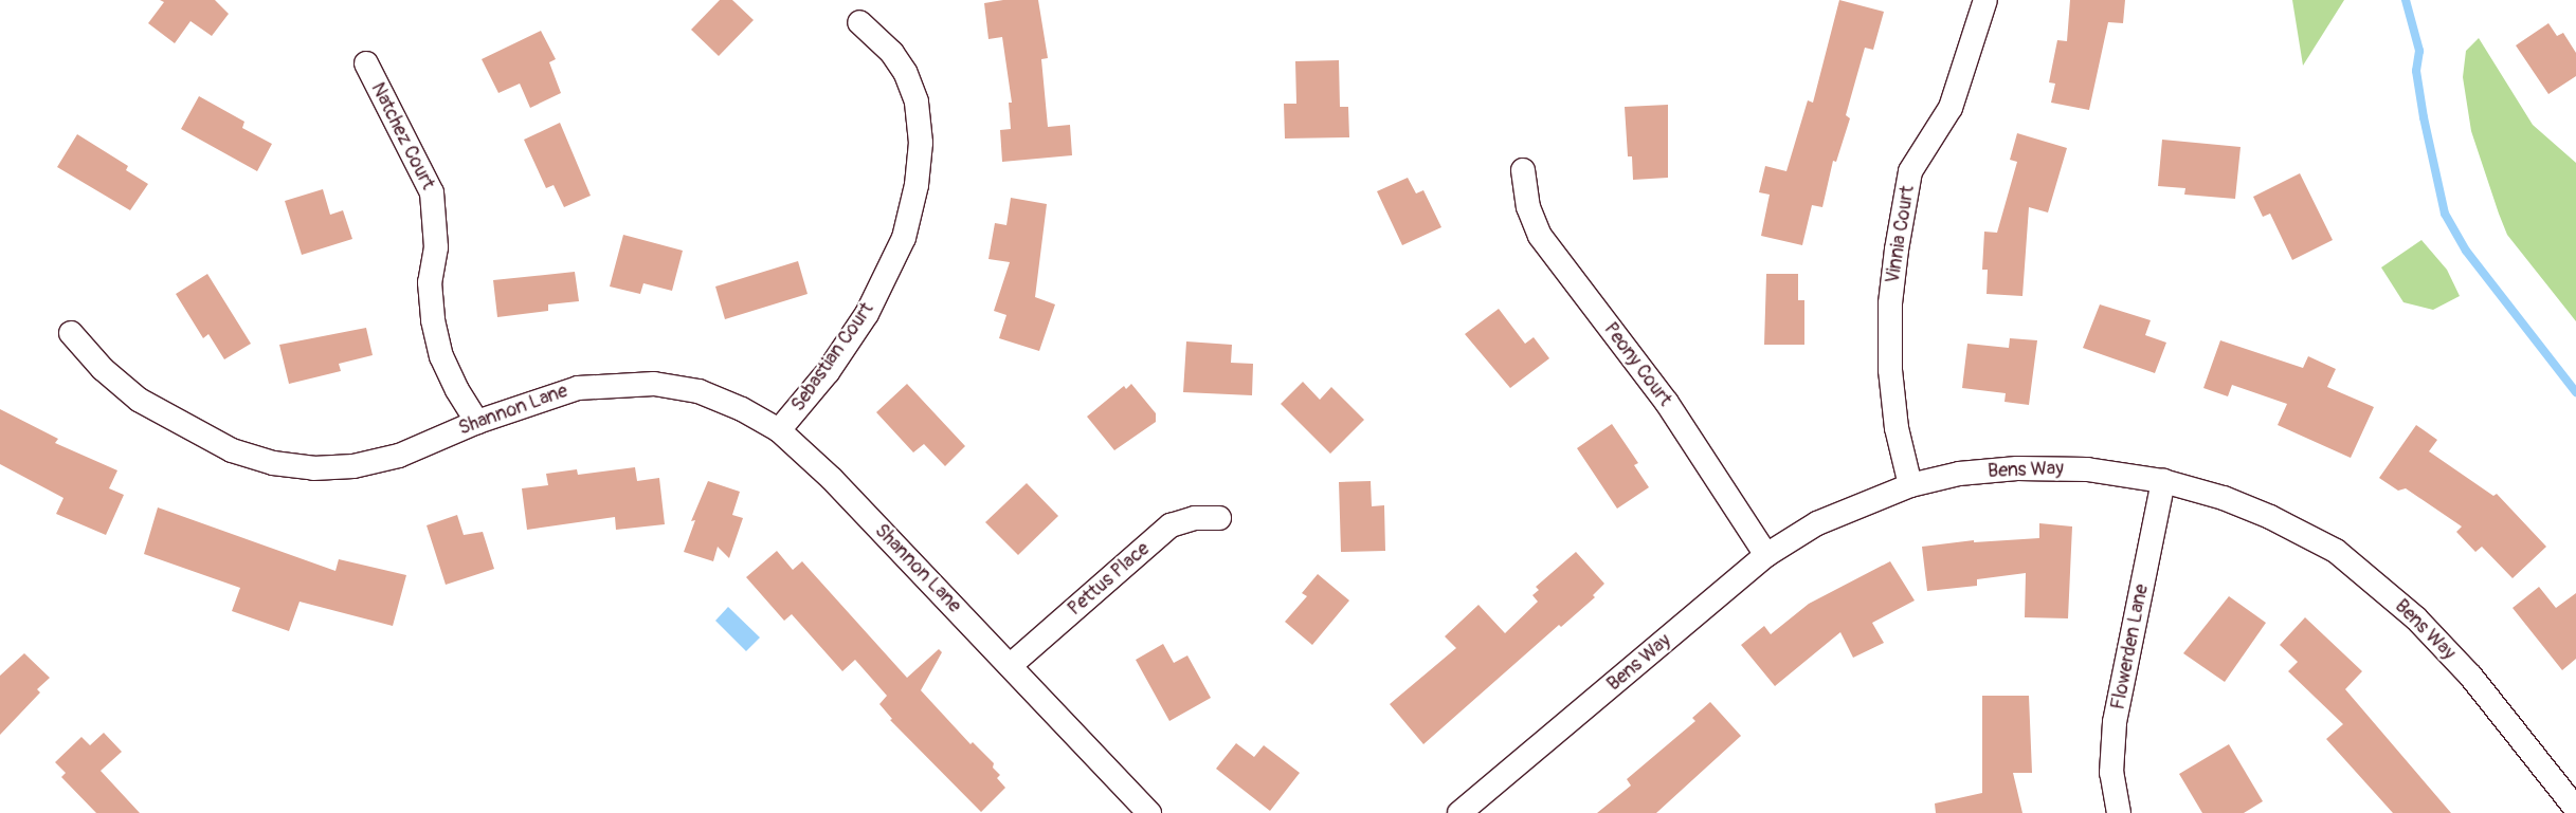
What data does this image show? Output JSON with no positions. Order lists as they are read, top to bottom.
{
  "streets": {
    "street": [
      "Natchez Court",
      "Vinnia Court",
      "Sebastian Court",
      "Peony Court",
      "Shannon Lane",
      "Bens Way",
      "Pettus Place",
      "Flowerden Lane"
    ]
  },
  "crossings": [
    ["Natchez Court", "Shannon Lane"],
    ["Vinnia Court", "Bens Way"],
    ["Sebastian Court", "Shannon Lane"],
    ["Peony Court", "Bens Way"],
    ["Shannon Lane", "Pettus Place"],
    ["Bens Way", "Flowerden Lane"]
  ]
}
